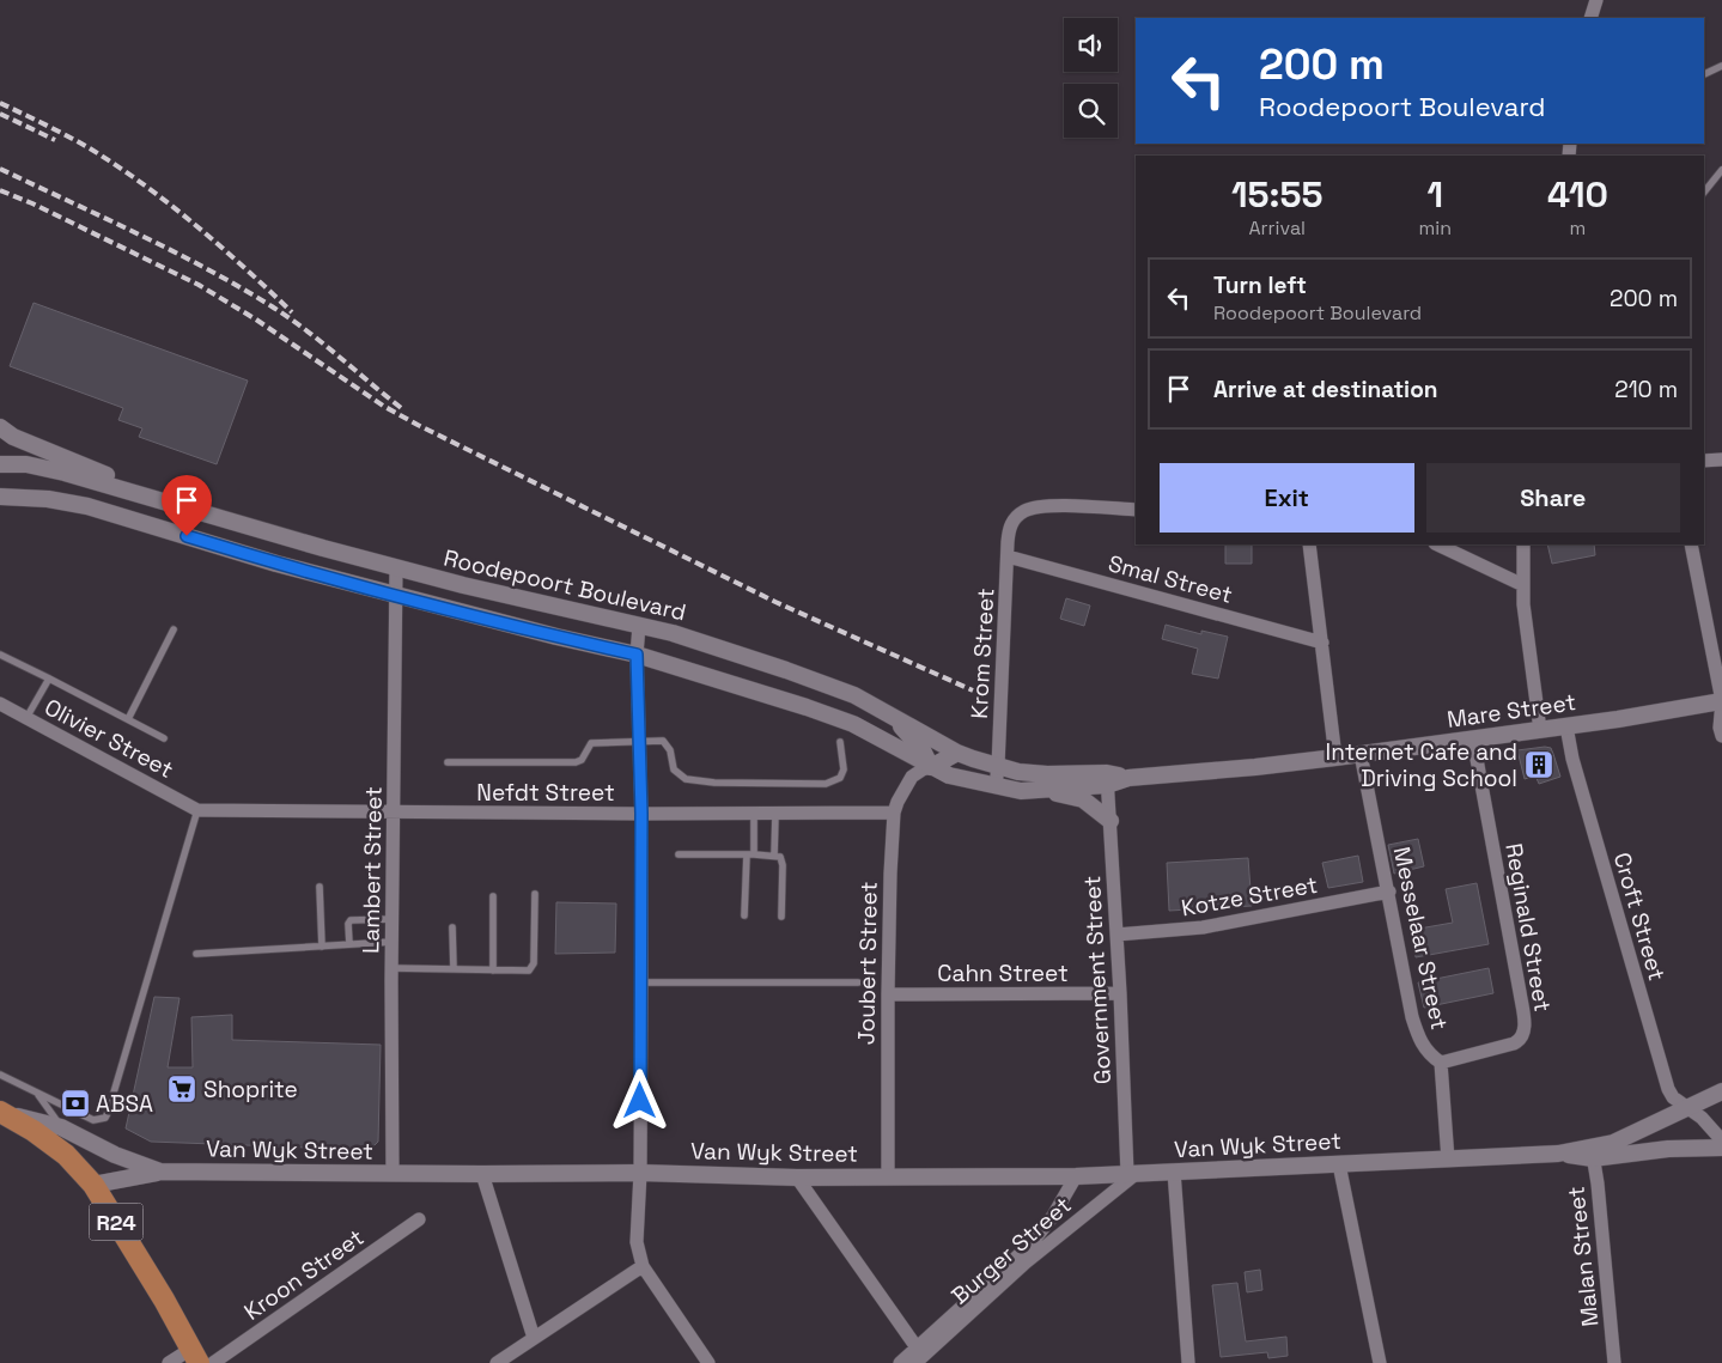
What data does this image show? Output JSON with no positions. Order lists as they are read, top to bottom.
{
  "streets": {
    "main road": ["R24"],
    "street": [
      "Smal Street",
      "Roodepoort Boulevard",
      "Krom Street",
      "Mare Street",
      "Olivier Street",
      "Nefdt Street",
      "Lambert Street",
      "Kotze Street",
      "Croft Street",
      "Reginald Street",
      "Messelaar Street",
      "Joubert Street",
      "Cahn Street",
      "Government Street",
      "Van Wyk Street",
      "Burger Street",
      "Malan Street",
      "Kroon Street"
    ]
  },
  "crossings": [
    ["Smal Street", "Krom Street"],
    ["Roodepoort Boulevard", "Krom Street"],
    ["Roodepoort Boulevard", "Mare Street"],
    ["Roodepoort Boulevard", "Lambert Street"],
    ["Roodepoort Boulevard", "Government Street"],
    ["Mare Street", "Croft Street"],
    ["Mare Street", "Reginald Street"],
    ["Mare Street", "Messelaar Street"],
    ["Mare Street", "Government Street"],
    ["Olivier Street", "Nefdt Street"],
    ["Nefdt Street", "Lambert Street"],
    ["Nefdt Street", "Joubert Street"],
    ["Lambert Street", "Van Wyk Street"],
    ["Kotze Street", "Messelaar Street"],
    ["Kotze Street", "Government Street"],
    ["Croft Street", "Van Wyk Street"],
    ["Reginald Street", "Messelaar Street"],
    ["Messelaar Street", "Van Wyk Street"],
    ["Joubert Street", "Cahn Street"],
    ["Joubert Street", "Van Wyk Street"],
    ["Cahn Street", "Government Street"],
    ["Government Street", "Van Wyk Street"],
    ["Government Street", "Burger Street"],
    ["Van Wyk Street", "R24"],
    ["Van Wyk Street", "Burger Street"],
    ["Van Wyk Street", "Malan Street"]
  ],
  "places": {
    "building": ["Internet Cafe and Driving School"],
    "supermarket": ["Shoprite"],
    "bank": ["ABSA"]
  },
  "page": {
    "turn": ["200 m", "Roodepoort Boulevard"],
    "eta": [
      "15:55",
      "Arrival",
      "1",
      "min",
      "410",
      "m"
    ],
    "list": [
      {
        "name": "Turn left",
        "note": "Roodepoort Boulevard",
        "value": "200 m"
      },
      {
        "name": "Arrive at destination",
        "value": "210 m"
      }
    ],
    "buttons": ["Exit", "Share"]
  }
}
